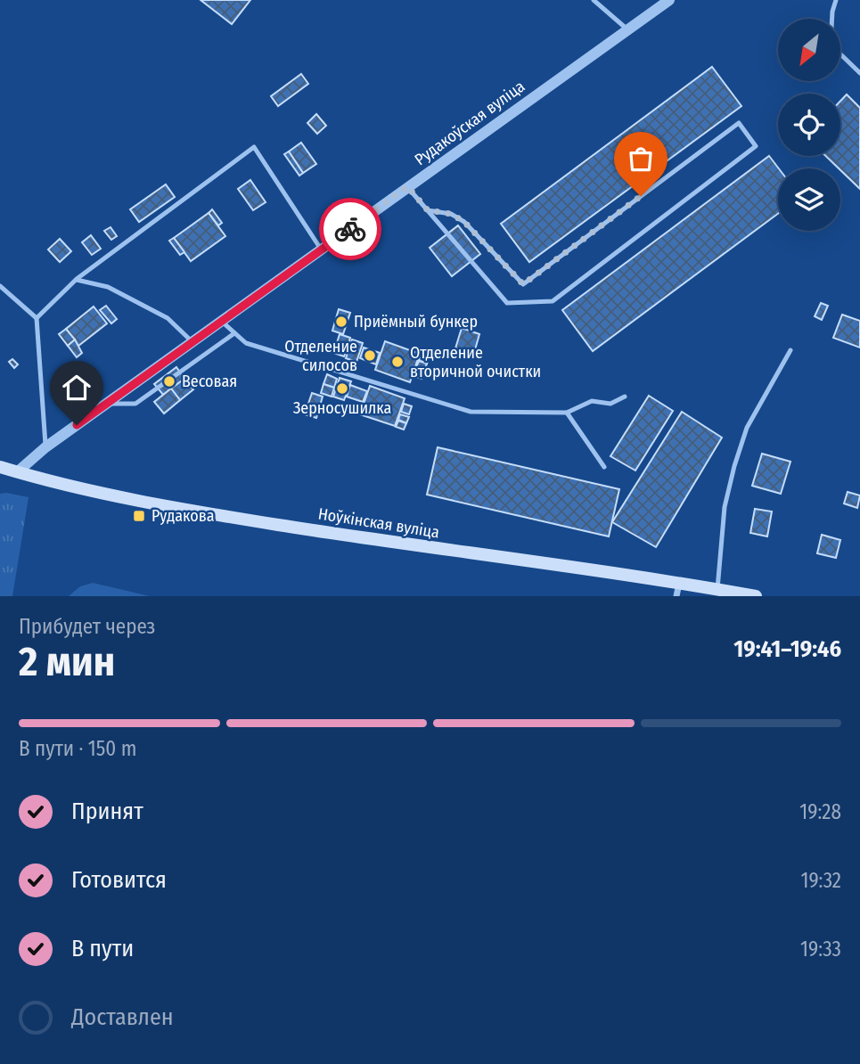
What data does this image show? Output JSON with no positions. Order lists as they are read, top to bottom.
{
  "streets": {
    "main road": ["Ноўкінская вуліца"],
    "street": ["Рудакоўская вуліца"]
  },
  "crossings": [
    ["Рудакоўская вуліца", "Ноўкінская вуліца"]
  ],
  "places": {
    "other": [
      "Приёмный бункер",
      "Отделение силосов",
      "Отделение вторичной очистки",
      "Весовая",
      "Зерносушилка"
    ],
    "transit": ["Рудакова"]
  },
  "north": "bottom left",
  "page": {
    "heading": ["2 мин", "Прибудет через", "19:41–19:46"],
    "bar": "В пути · 150 m",
    "list": [
      ["Принят", "19:28"],
      ["Готовится", "19:32"],
      ["В пути", "19:33"],
      "Доставлен"
    ]
  }
}
